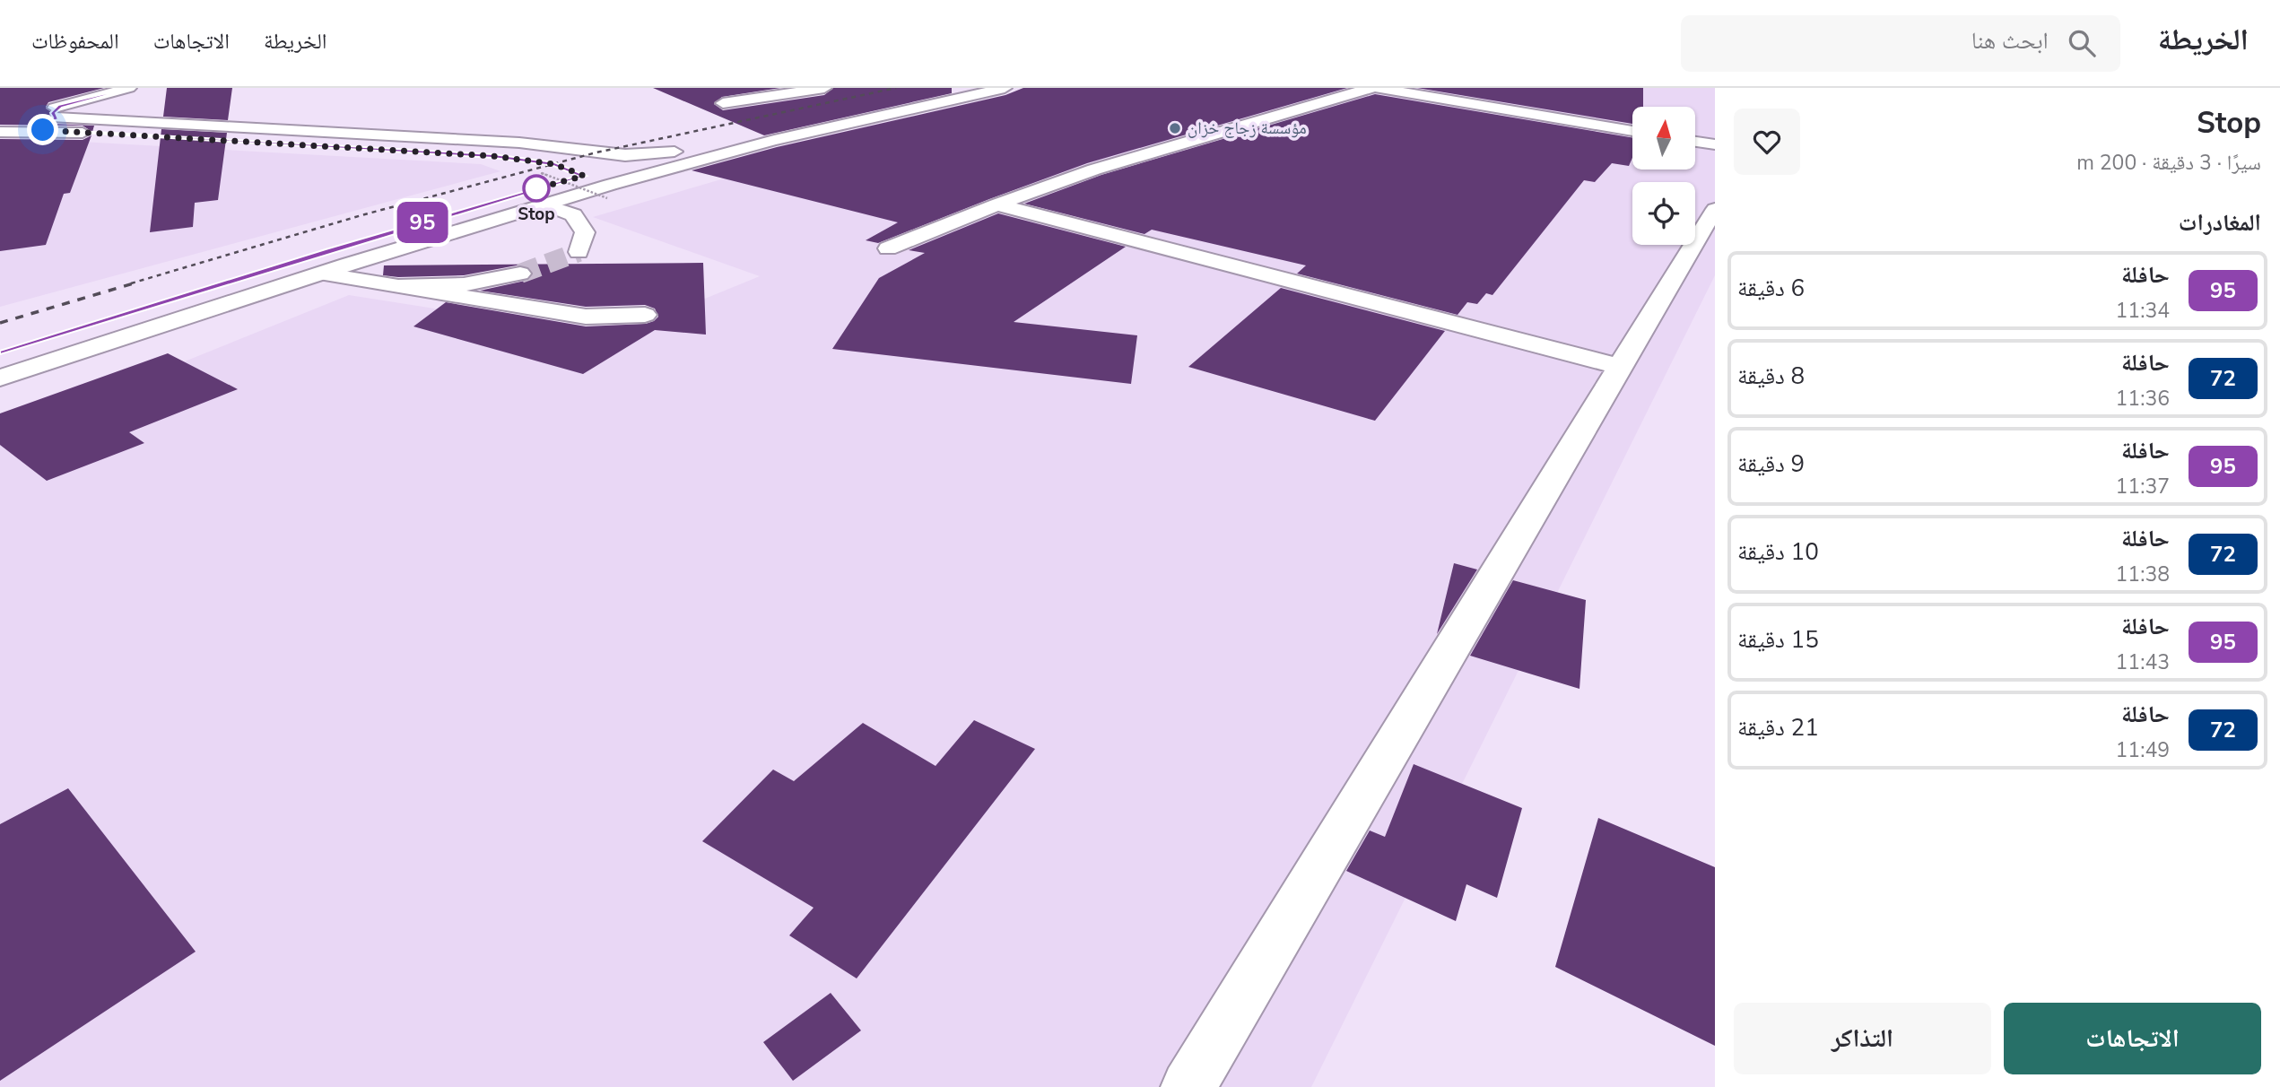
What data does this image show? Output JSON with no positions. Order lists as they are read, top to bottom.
{
  "places": ["مؤسسة زجاج خزان", "Stop"],
  "lines": ["bus line 95"],
  "north": "top",
  "page": {
    "header": "الخريطة",
    "search": "ابحث هنا",
    "nav": ["الخريطة", "الاتجاهات", "المحفوظات"],
    "heading": [
      ["Stop", "سيرًا · 3 دقيقة · 200 m"],
      "المغادرات"
    ],
    "on_map": "95",
    "list": [
      {
        "mark": "95",
        "name": "حافلة",
        "note": "11:34",
        "value": "6 دقيقة"
      },
      {
        "mark": "72",
        "name": "حافلة",
        "note": "11:36",
        "value": "8 دقيقة"
      },
      {
        "mark": "95",
        "name": "حافلة",
        "note": "11:37",
        "value": "9 دقيقة"
      },
      {
        "mark": "72",
        "name": "حافلة",
        "note": "11:38",
        "value": "10 دقيقة"
      },
      {
        "mark": "95",
        "name": "حافلة",
        "note": "11:43",
        "value": "15 دقيقة"
      },
      {
        "mark": "72",
        "name": "حافلة",
        "note": "11:49",
        "value": "21 دقيقة"
      }
    ],
    "buttons": ["الاتجاهات", "التذاكر"]
  }
}
